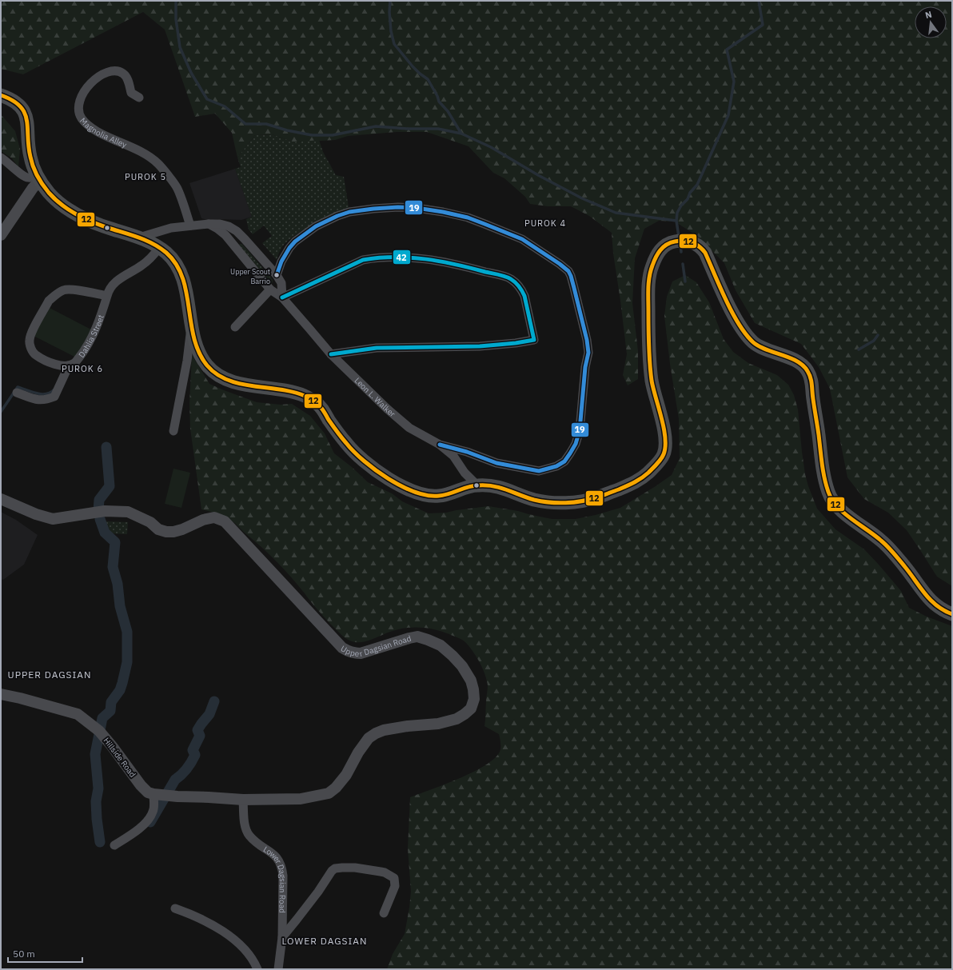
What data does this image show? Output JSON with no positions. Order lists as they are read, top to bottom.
{
  "streets": {
    "street": [
      "Magnolia Alley",
      "Dahlia Street",
      "Leon L. Walker",
      "Upper Dagsian Road",
      "Hillside Road",
      "Lower Dagsian Road"
    ]
  },
  "crossings": [
    ["Upper Dagsian Road", "Hillside Road"],
    ["Upper Dagsian Road", "Lower Dagsian Road"],
    ["Hillside Road", "Lower Dagsian Road"]
  ],
  "districts": [
    "PUROK 5",
    "PUROK 4",
    "PUROK 6",
    "UPPER DAGSIAN",
    "LOWER DAGSIAN"
  ],
  "places": ["Upper Scout Barrio"],
  "lines": ["transit line 12", "transit line 19", "transit line 42"],
  "scale_bar": "50 m",
  "north": "top"
}
